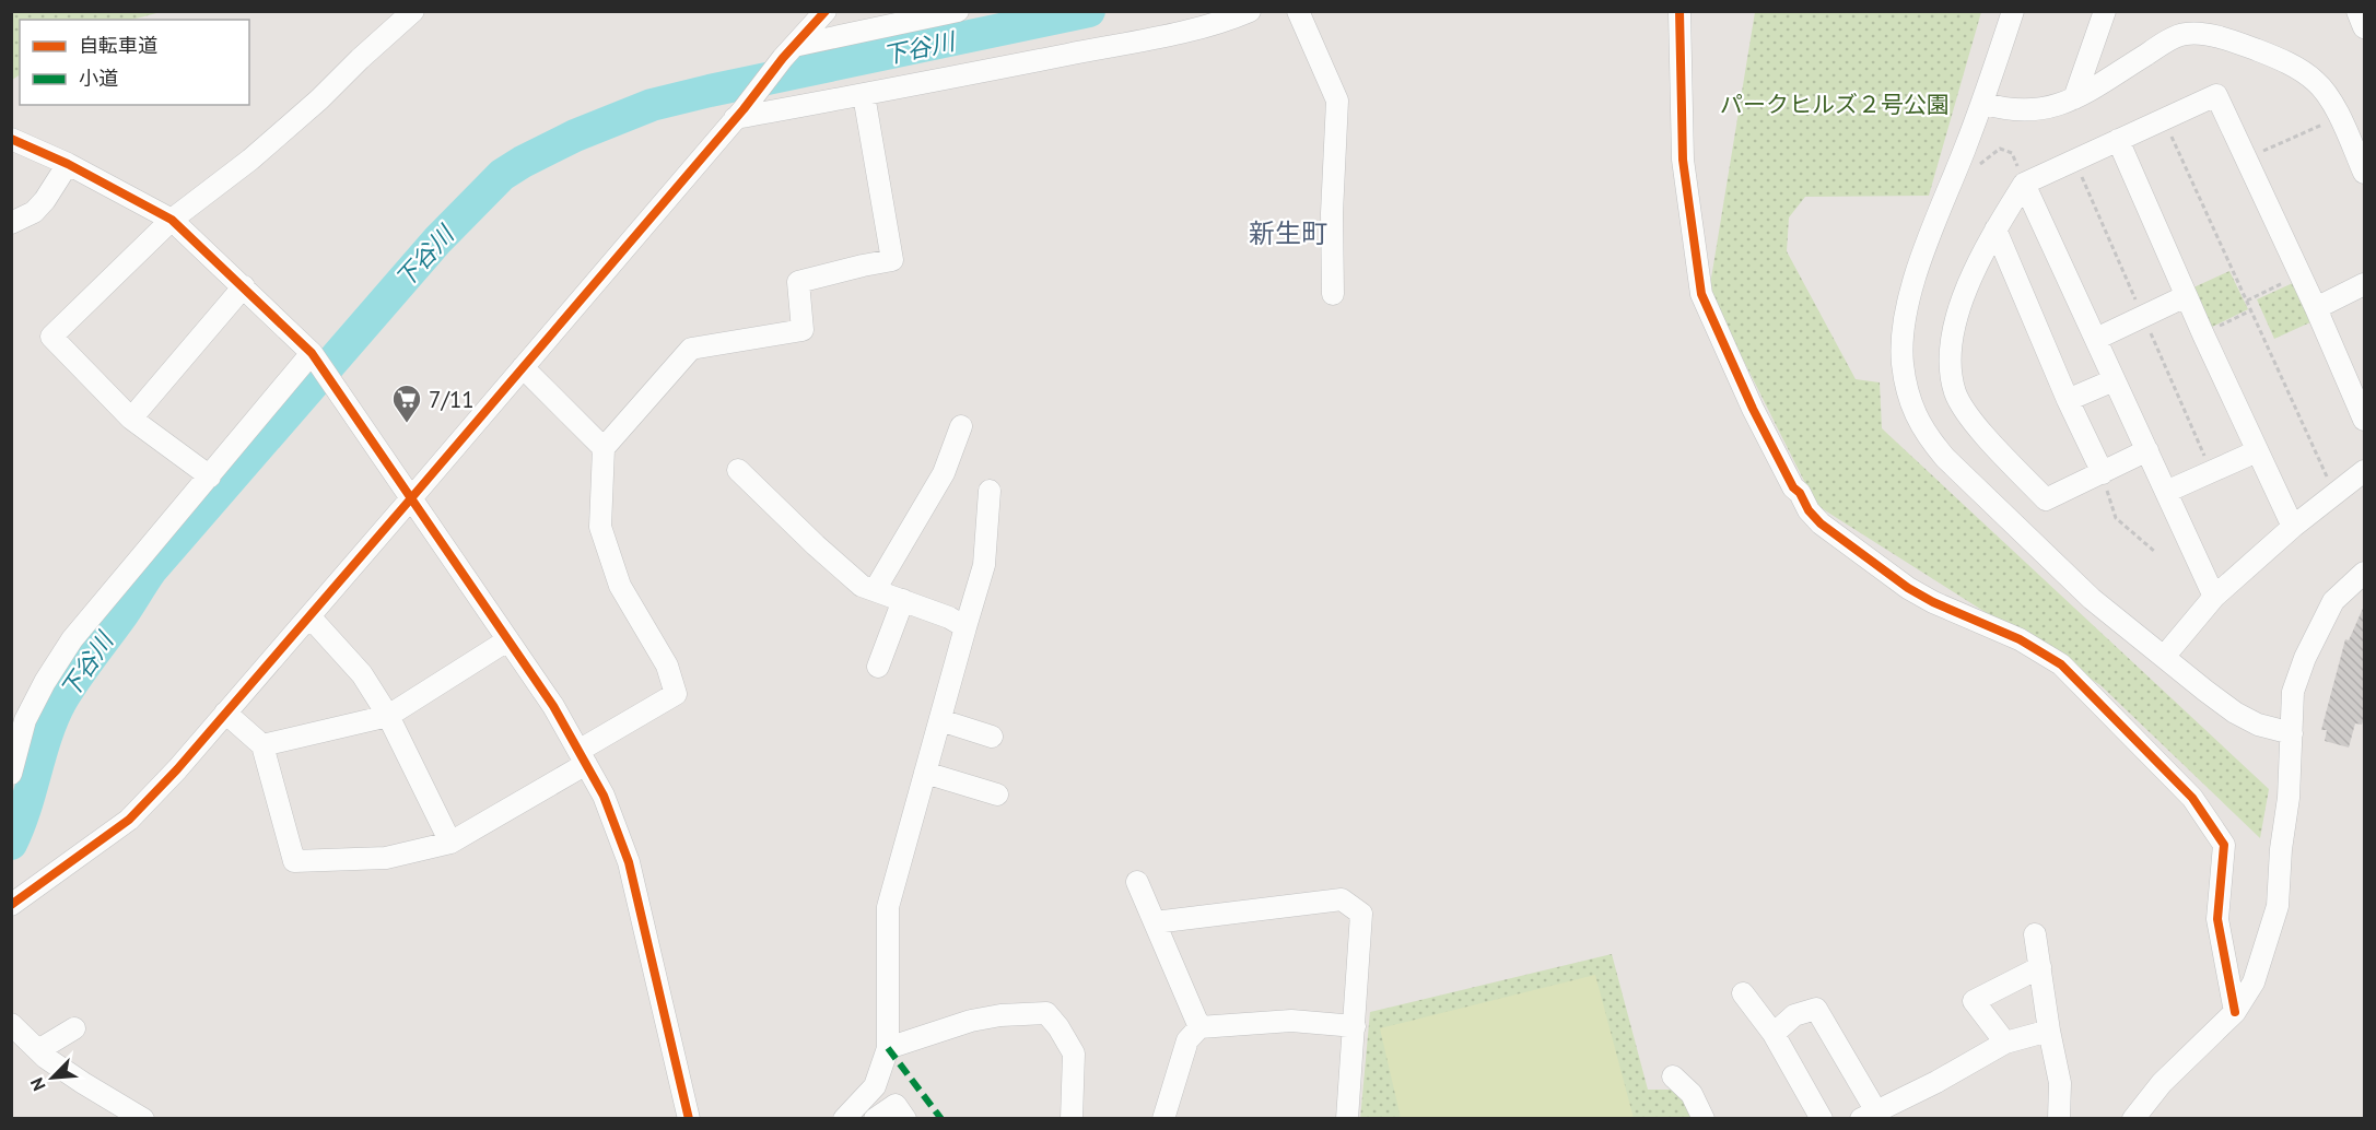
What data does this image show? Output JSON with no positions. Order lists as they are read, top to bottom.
{
  "districts": ["新生町"],
  "water": ["下谷川"],
  "parks": ["パークヒルズ２号公園"],
  "places": {
    "supermarket": ["7/11"]
  },
  "legend": ["自転車道", "小道"],
  "north": "bottom left"
}
